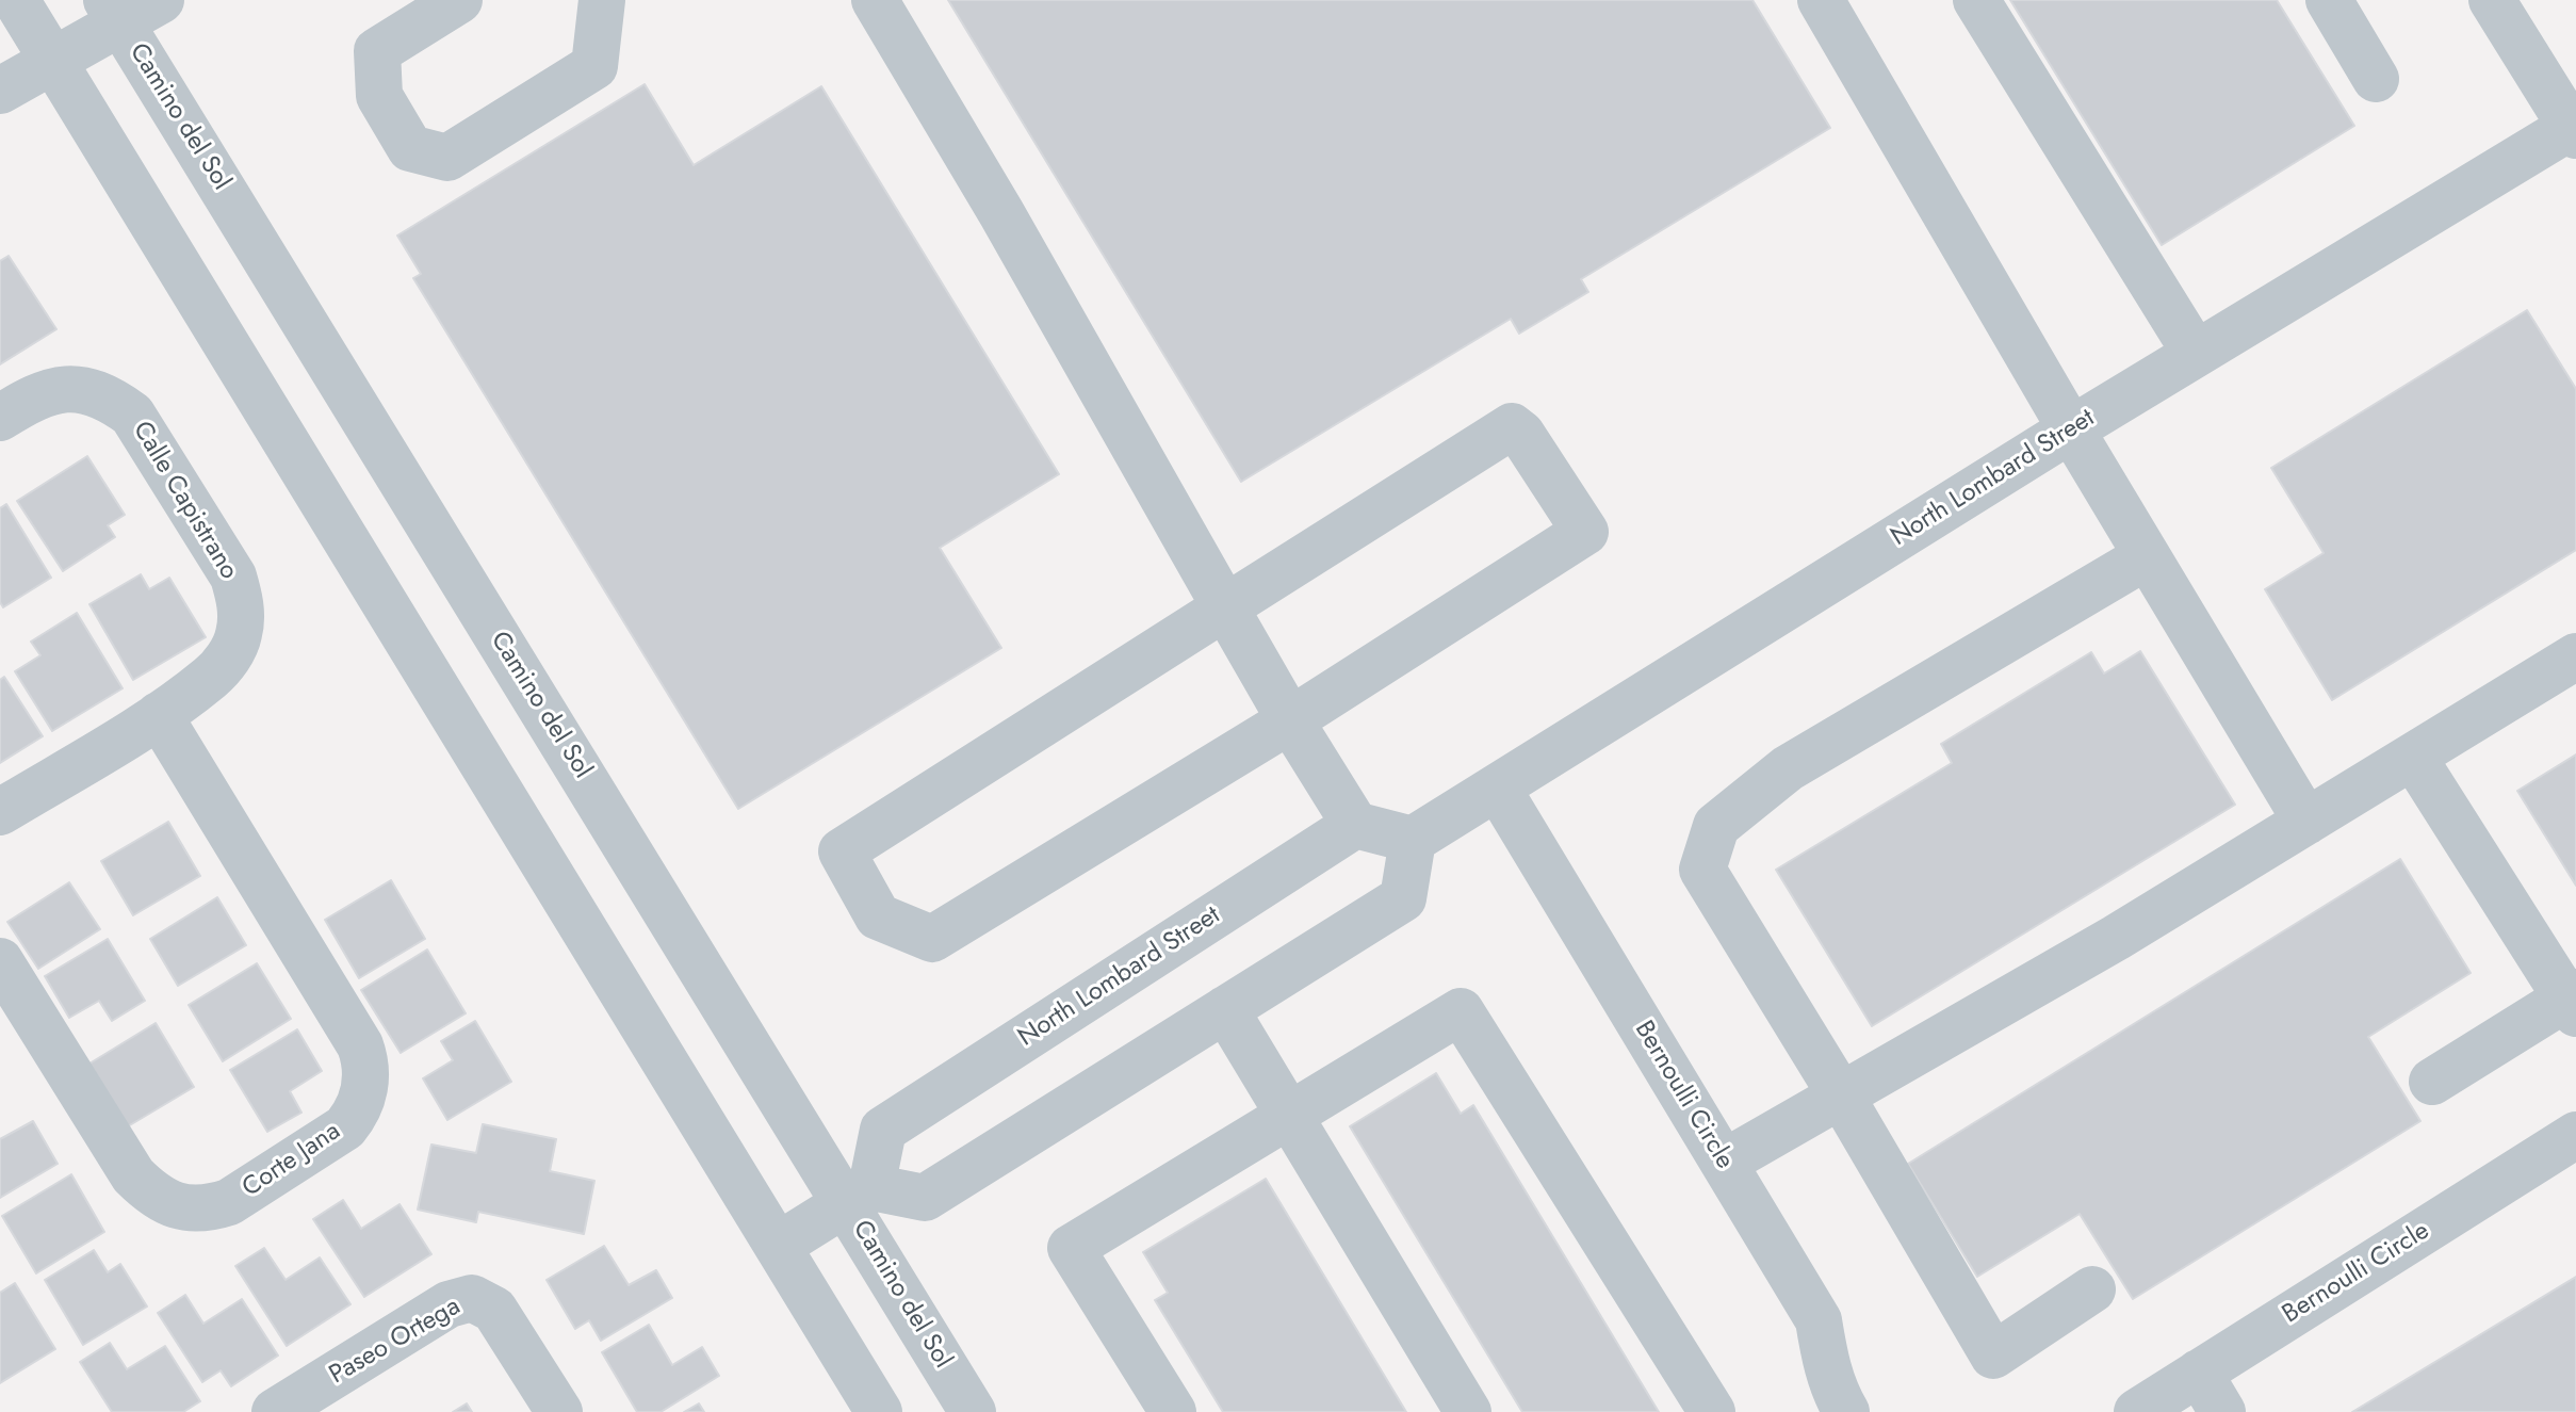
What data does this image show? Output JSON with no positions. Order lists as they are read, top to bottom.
{
  "streets": {
    "street": [
      "Camino del Sol",
      "North Lombard Street",
      "Calle Capistrano",
      "Bernoulli Circle",
      "Corte Jana",
      "Paseo Ortega"
    ]
  },
  "crossings": [
    ["Camino del Sol", "North Lombard Street"],
    ["North Lombard Street", "Bernoulli Circle"],
    ["Calle Capistrano", "Corte Jana"]
  ]
}
